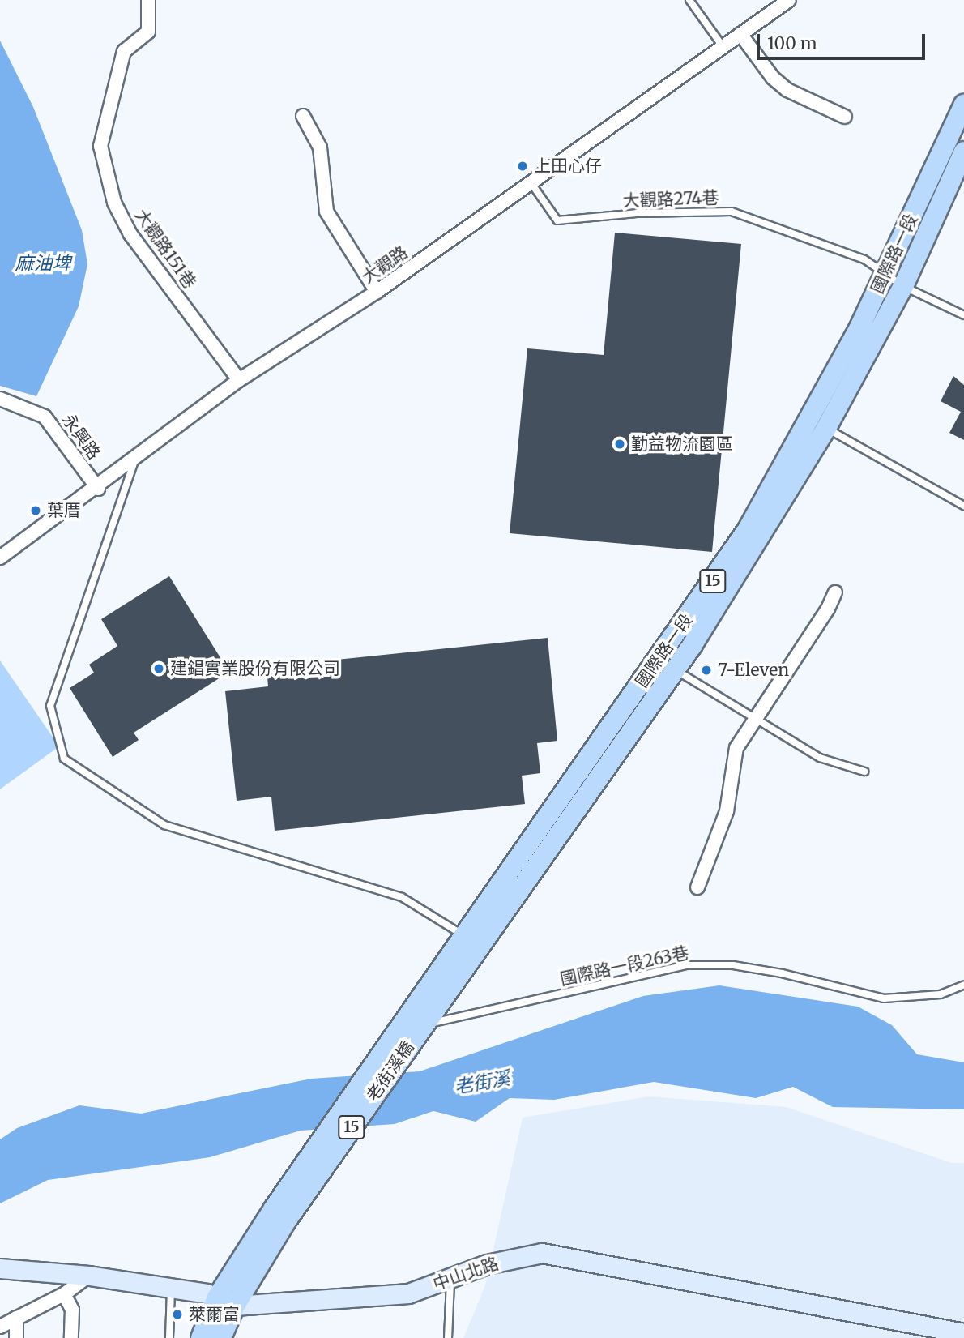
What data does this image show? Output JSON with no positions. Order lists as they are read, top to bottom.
{
  "streets": {
    "main road": ["國際路一段", "15", "老街溪橋"],
    "street": [
      "大觀路151巷",
      "大觀路",
      "永興路",
      "中山北路"
    ],
    "lane": ["大觀路274巷", "國際路一段263巷"]
  },
  "crossings": [
    ["大觀路274巷", "國際路一段"],
    ["大觀路274巷", "大觀路"],
    ["大觀路151巷", "大觀路"],
    ["國際路一段", "國際路一段263巷"],
    ["國際路一段", "老街溪橋"],
    ["大觀路", "永興路"],
    ["15", "老街溪橋"],
    ["15", "中山北路"],
    ["國際路一段263巷", "老街溪橋"],
    ["老街溪橋", "中山北路"]
  ],
  "water": ["麻油埤", "老街溪"],
  "places": [
    "上田心仔",
    "勤益物流園區",
    "葉厝",
    "建錩實業股份有限公司",
    "7-Eleven",
    "萊爾富"
  ],
  "scale_bar": "100 m"
}
